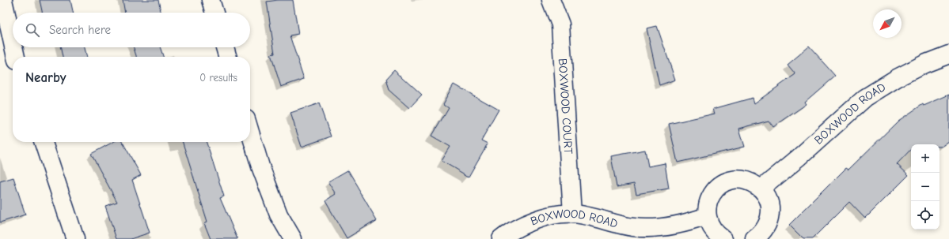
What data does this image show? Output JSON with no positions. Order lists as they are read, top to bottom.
{
  "streets": {
    "street": ["BOXWOOD COURT", "BOXWOOD ROAD"]
  },
  "crossings": [
    ["BOXWOOD COURT", "BOXWOOD ROAD"]
  ],
  "north": "bottom left",
  "page": {
    "search": "Search here",
    "heading": ["Nearby", "0 results"],
    "map_buttons": ["+", "−"]
  }
}
